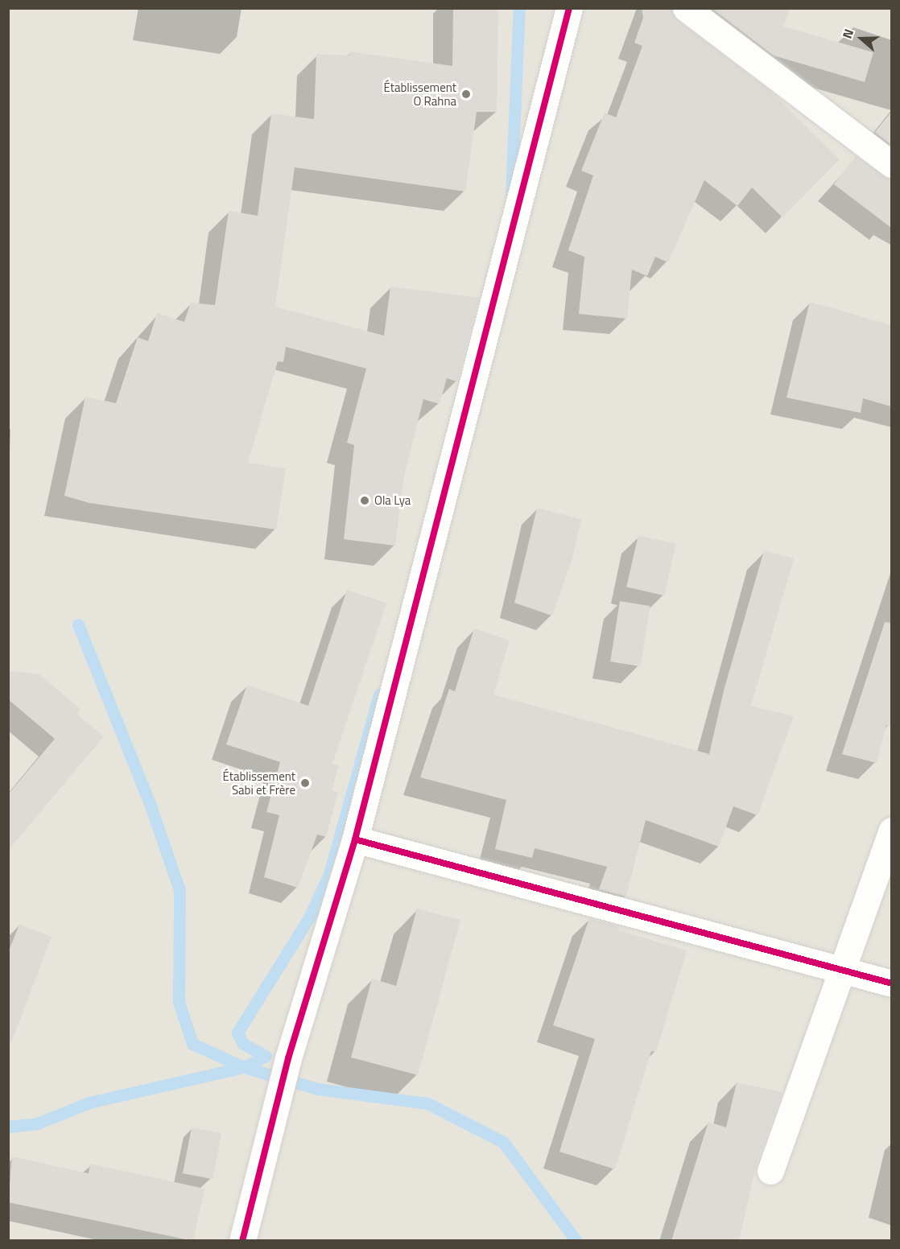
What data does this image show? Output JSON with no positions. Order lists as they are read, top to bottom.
{
  "places": ["Établissement O Rahna", "Ola Lya", "Établissement Sabi et Frère"],
  "north": "left"
}
